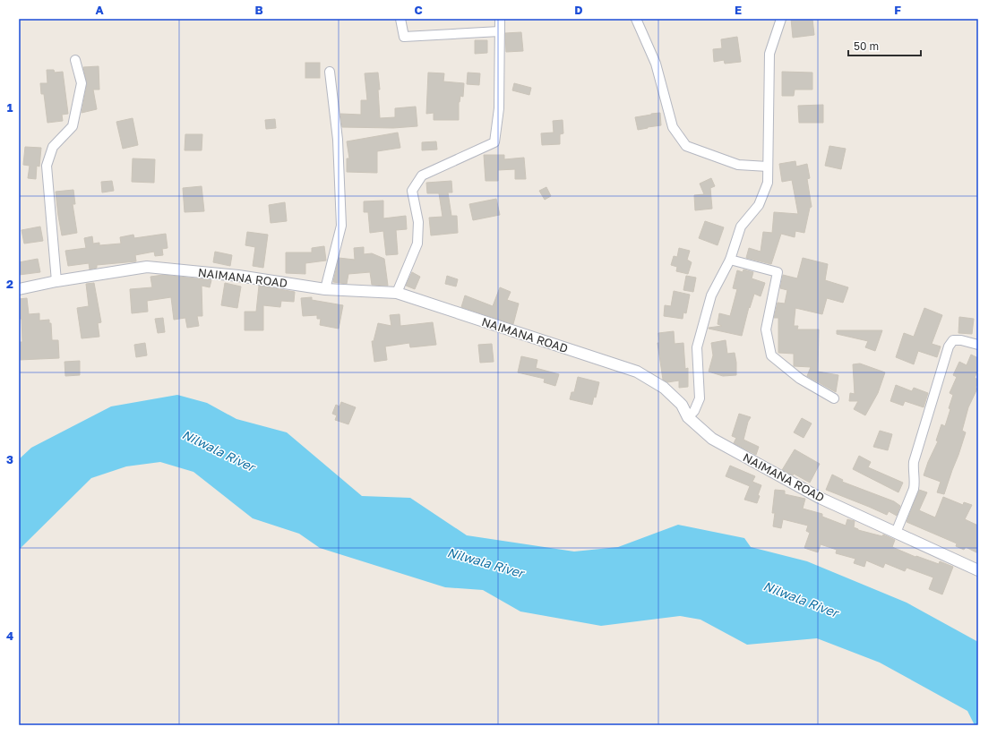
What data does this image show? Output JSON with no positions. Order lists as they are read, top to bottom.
{
  "streets": {
    "street": ["NAIMANA ROAD"]
  },
  "water": ["Nilwala River"],
  "scale_bar": "50 m",
  "grid": {
    "columns": [
      "A",
      "B",
      "C",
      "D",
      "E",
      "F"
    ],
    "rows": [
      "1",
      "2",
      "3",
      "4"
    ]
  }
}
